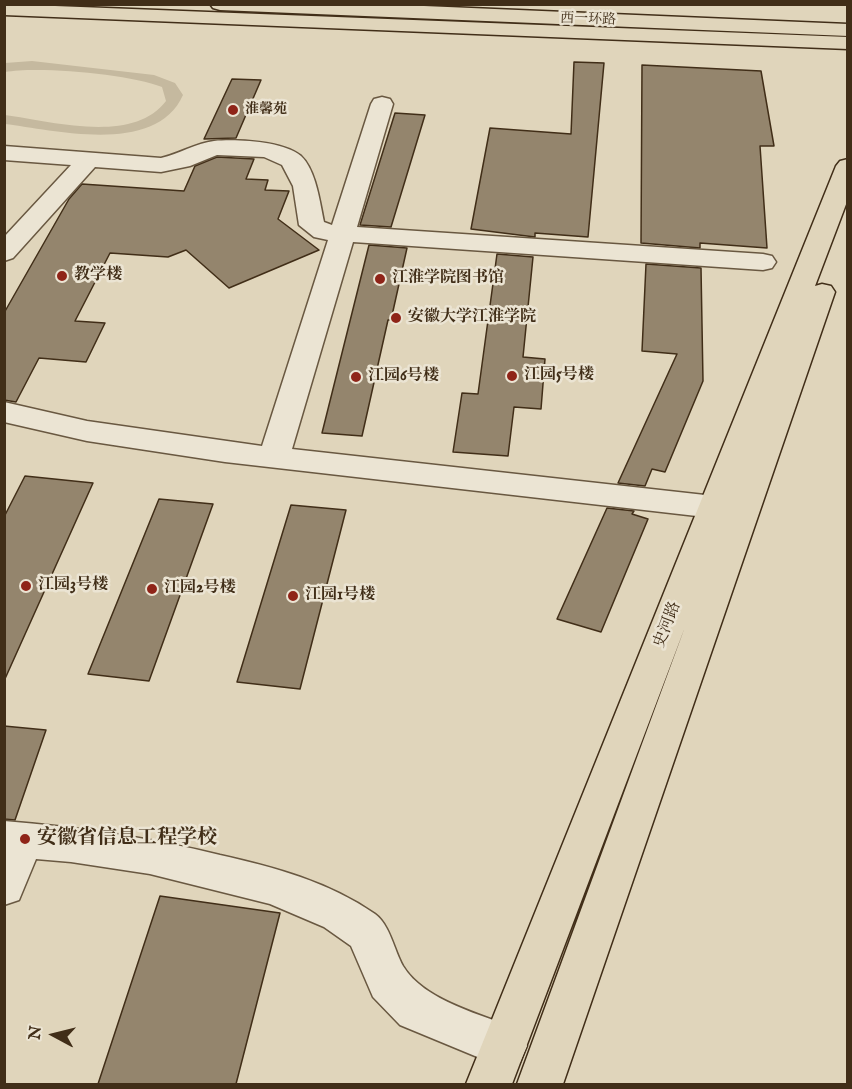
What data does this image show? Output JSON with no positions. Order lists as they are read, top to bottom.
{
  "streets": {
    "main road": ["西一环路", "史河路"]
  },
  "places": [
    "淮馨苑",
    "教学楼",
    "江淮学院图书馆",
    "安徽大学江淮学院",
    "江园5号楼",
    "江园6号楼",
    "江园3号楼",
    "江园2号楼",
    "江园1号楼",
    "安徽省信息工程学校"
  ],
  "north": "left"
}
